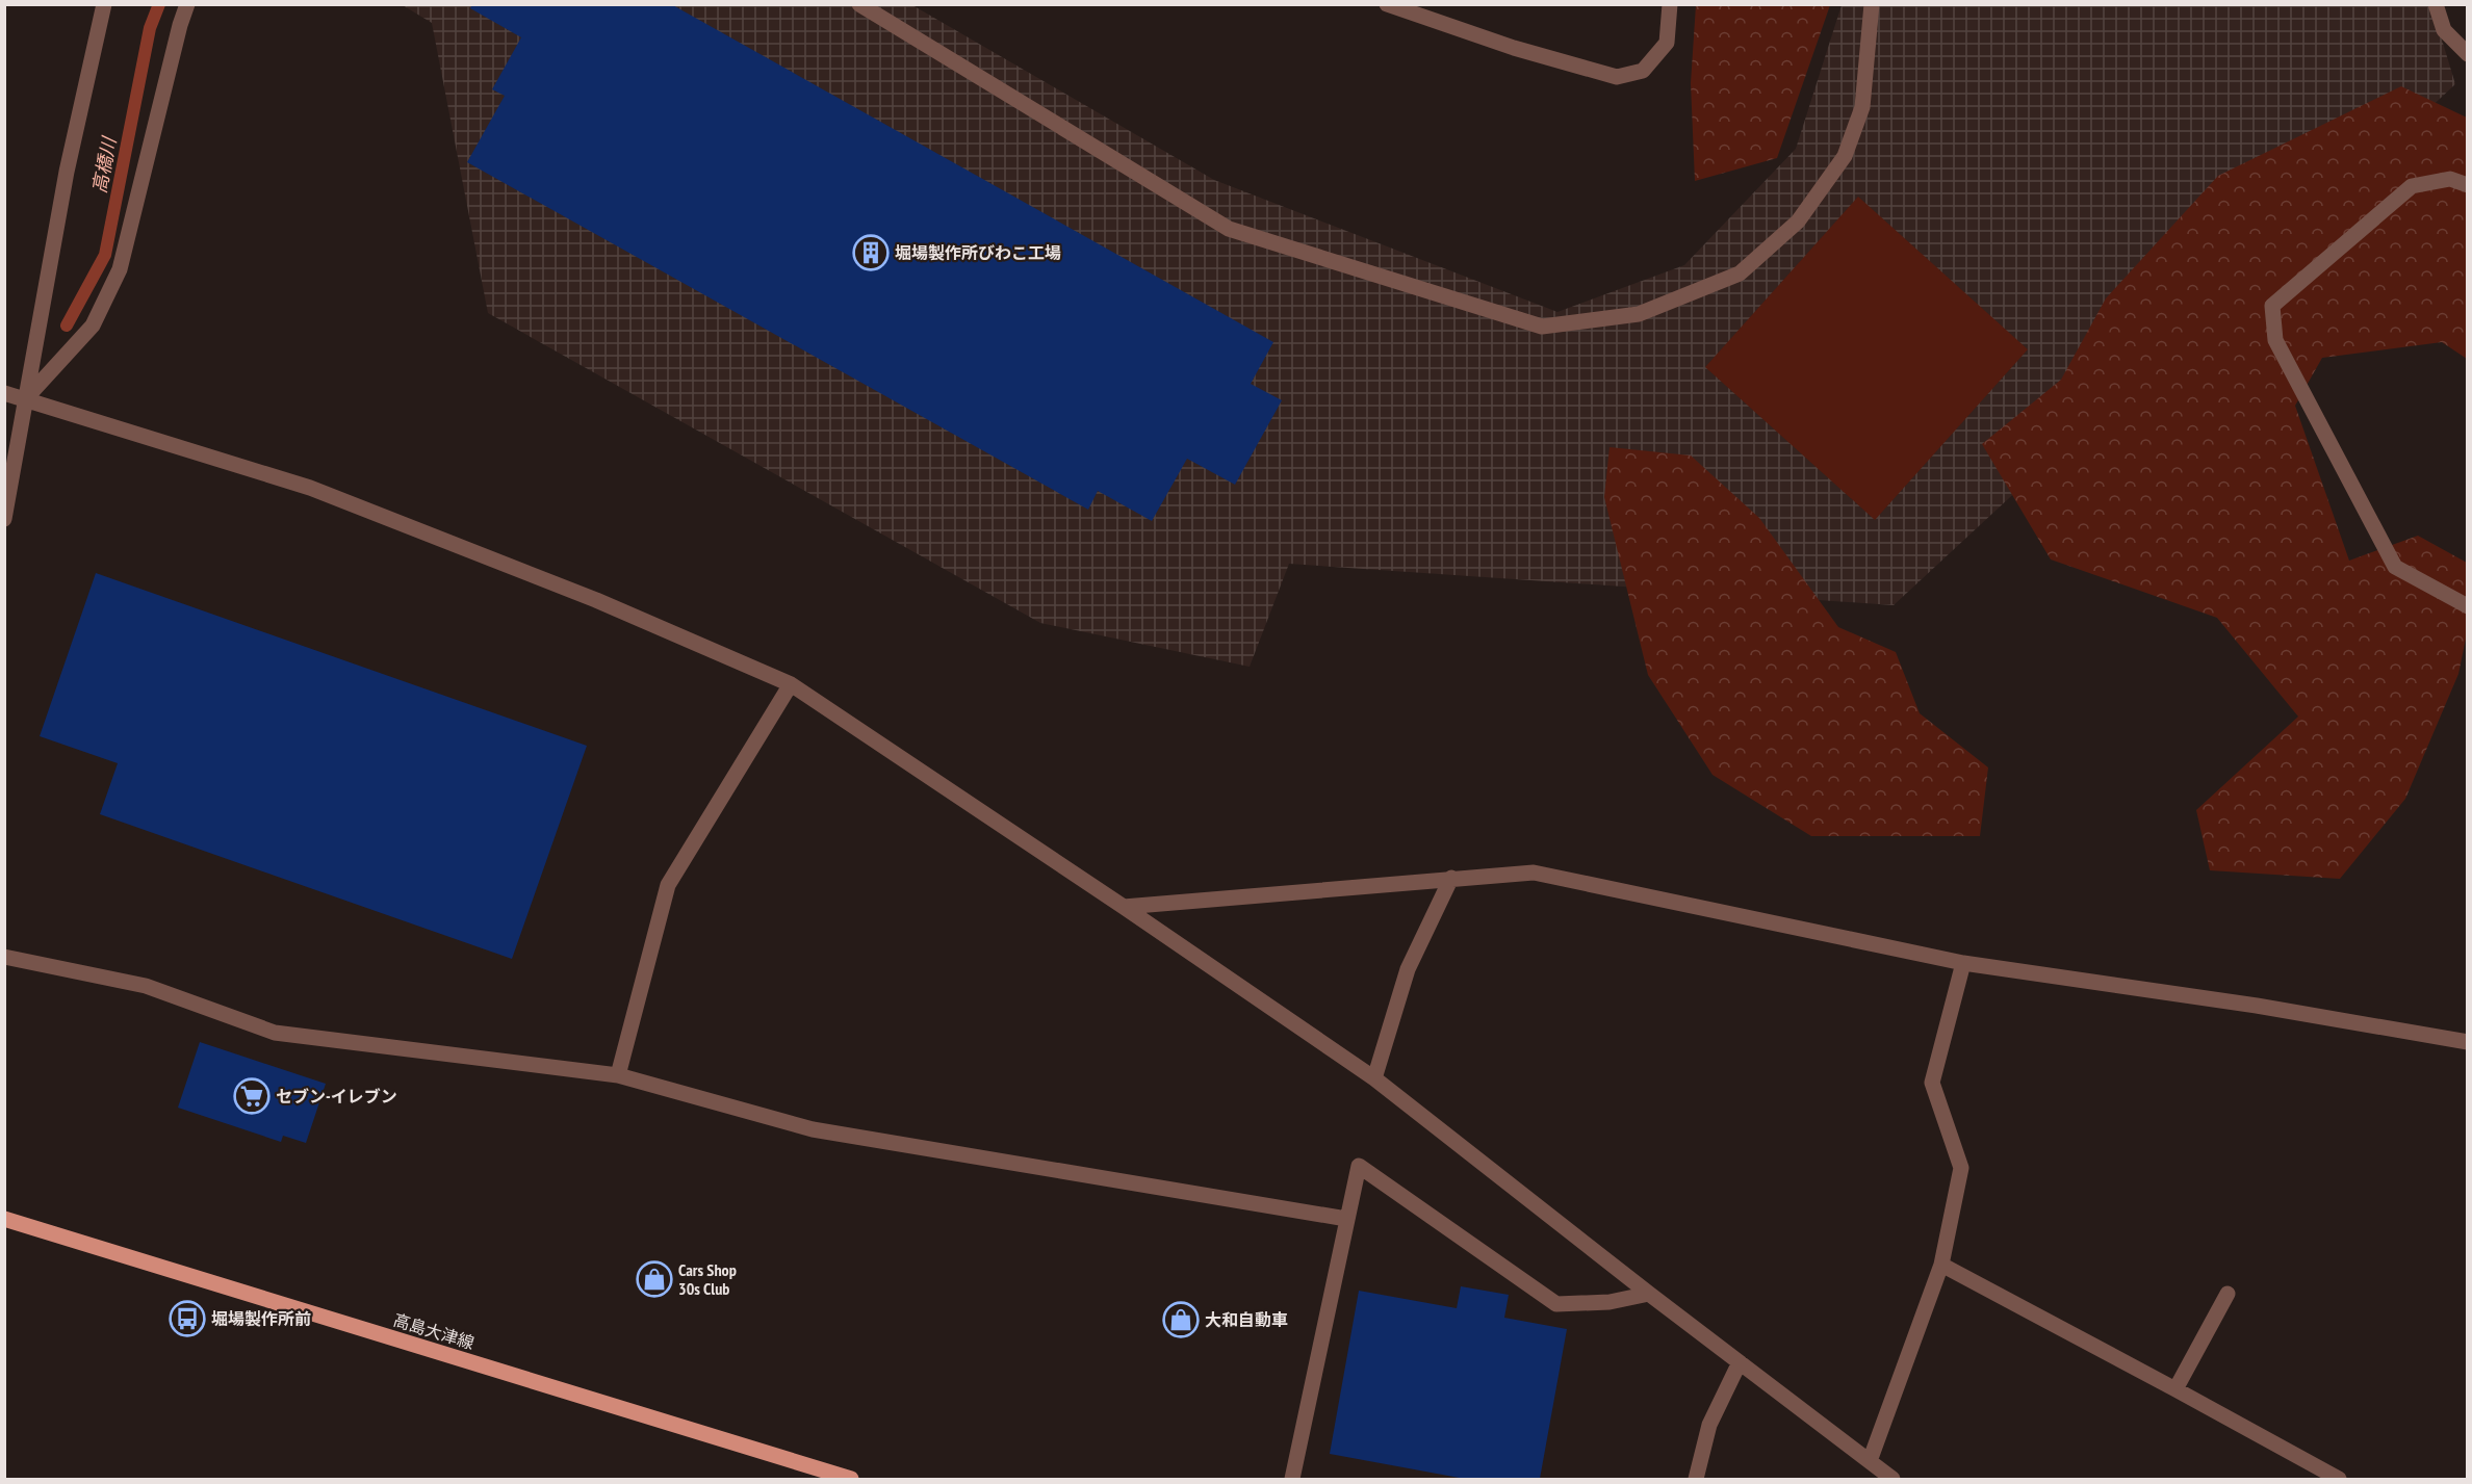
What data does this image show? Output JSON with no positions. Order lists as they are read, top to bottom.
{
  "streets": {
    "main road": ["高島大津線"]
  },
  "water": ["高橋川"],
  "places": {
    "building": ["堀場製作所びわこ工場"],
    "supermarket": ["セブン-イレブン"],
    "shop": ["Cars Shop 30s Club", "大和自動車"],
    "bus stop": ["堀場製作所前"]
  }
}
